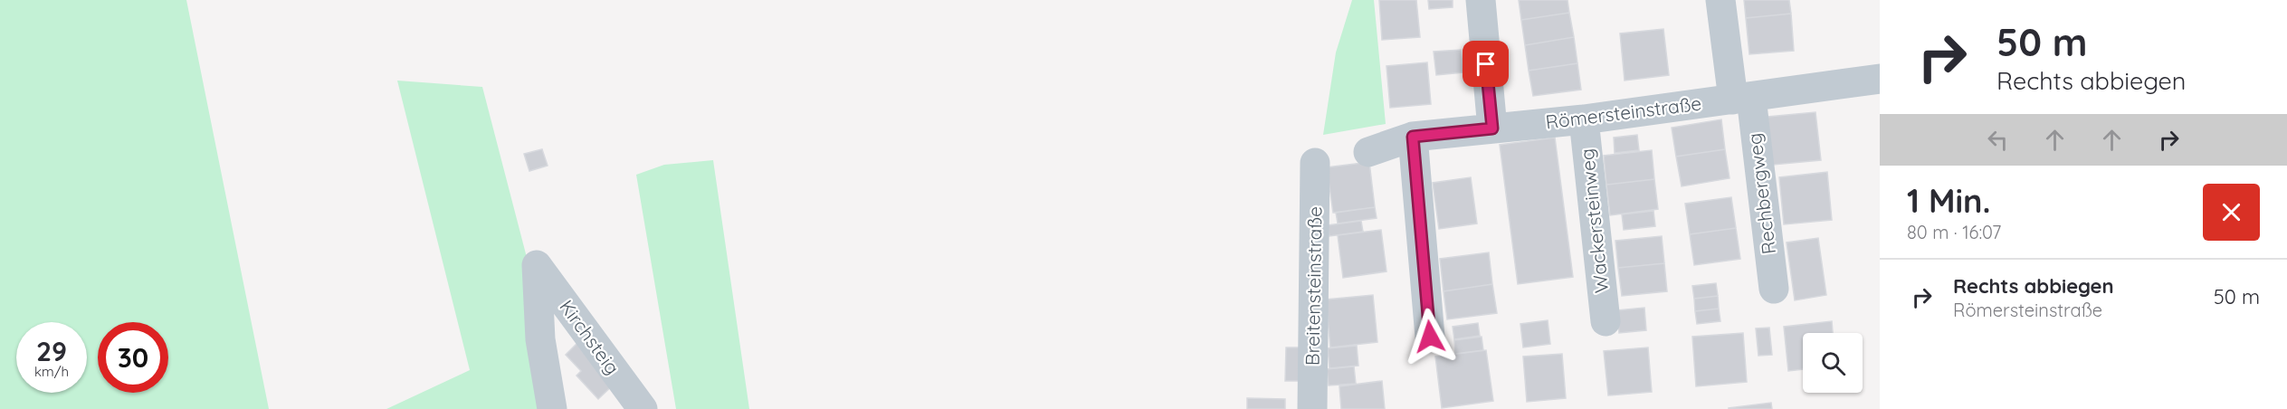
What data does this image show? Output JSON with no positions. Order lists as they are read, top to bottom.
{
  "streets": {
    "street": [
      "Römersteinstraße",
      "Rechbergweg",
      "Wackersteinweg",
      "Breitensteinstraße",
      "Kirchsteig"
    ]
  },
  "crossings": [
    ["Römersteinstraße", "Rechbergweg"],
    ["Römersteinstraße", "Wackersteinweg"]
  ],
  "page": {
    "turn": ["50 m", "Rechts abbiegen"],
    "heading": ["1 Min.", "80 m · 16:07"],
    "list": [
      {
        "name": "Rechts abbiegen",
        "note": "Römersteinstraße",
        "value": "50 m"
      }
    ],
    "speed": "29 km/h",
    "limit": "30"
  }
}
